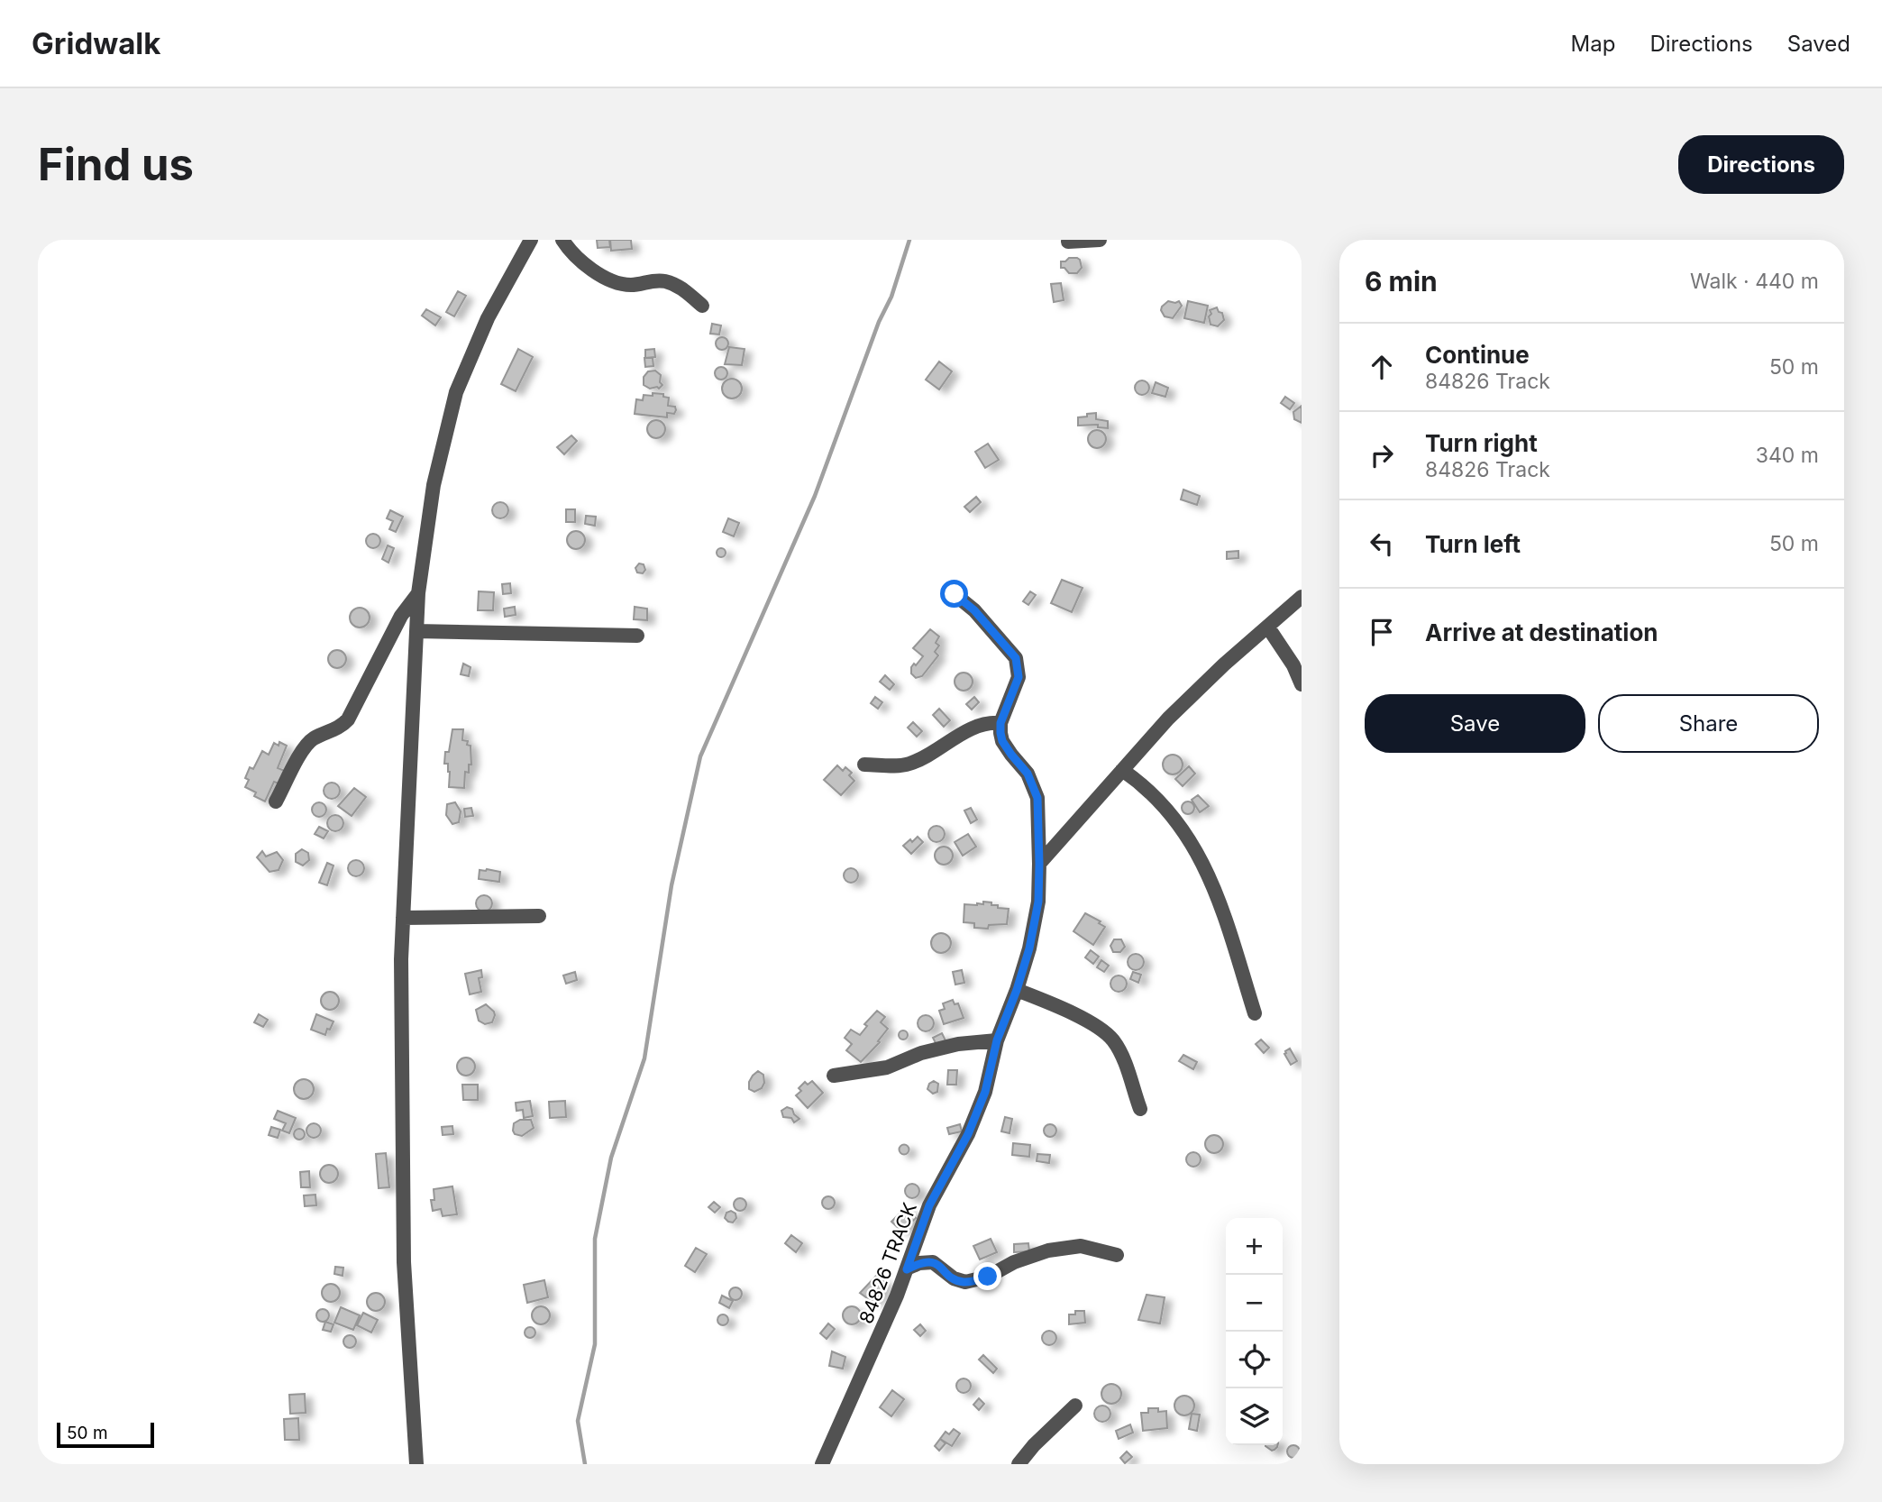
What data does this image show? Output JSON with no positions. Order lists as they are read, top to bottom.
{
  "streets": {
    "street": ["84826 TRACK"]
  },
  "scale_bar": "50 m",
  "page": {
    "header": "Gridwalk",
    "nav": ["Map", "Directions", "Saved"],
    "buttons": [
      "Directions",
      ["Save", "Share"]
    ],
    "title": "Find us",
    "heading": ["6 min", "Walk · 440 m"],
    "list": [
      ["Continue", "84826 Track", "50 m"],
      ["Turn right", "84826 Track", "340 m"],
      ["Turn left", "50 m"],
      "Arrive at destination"
    ],
    "map_buttons": ["+", "−"],
    "scale": "50 m"
  }
}
